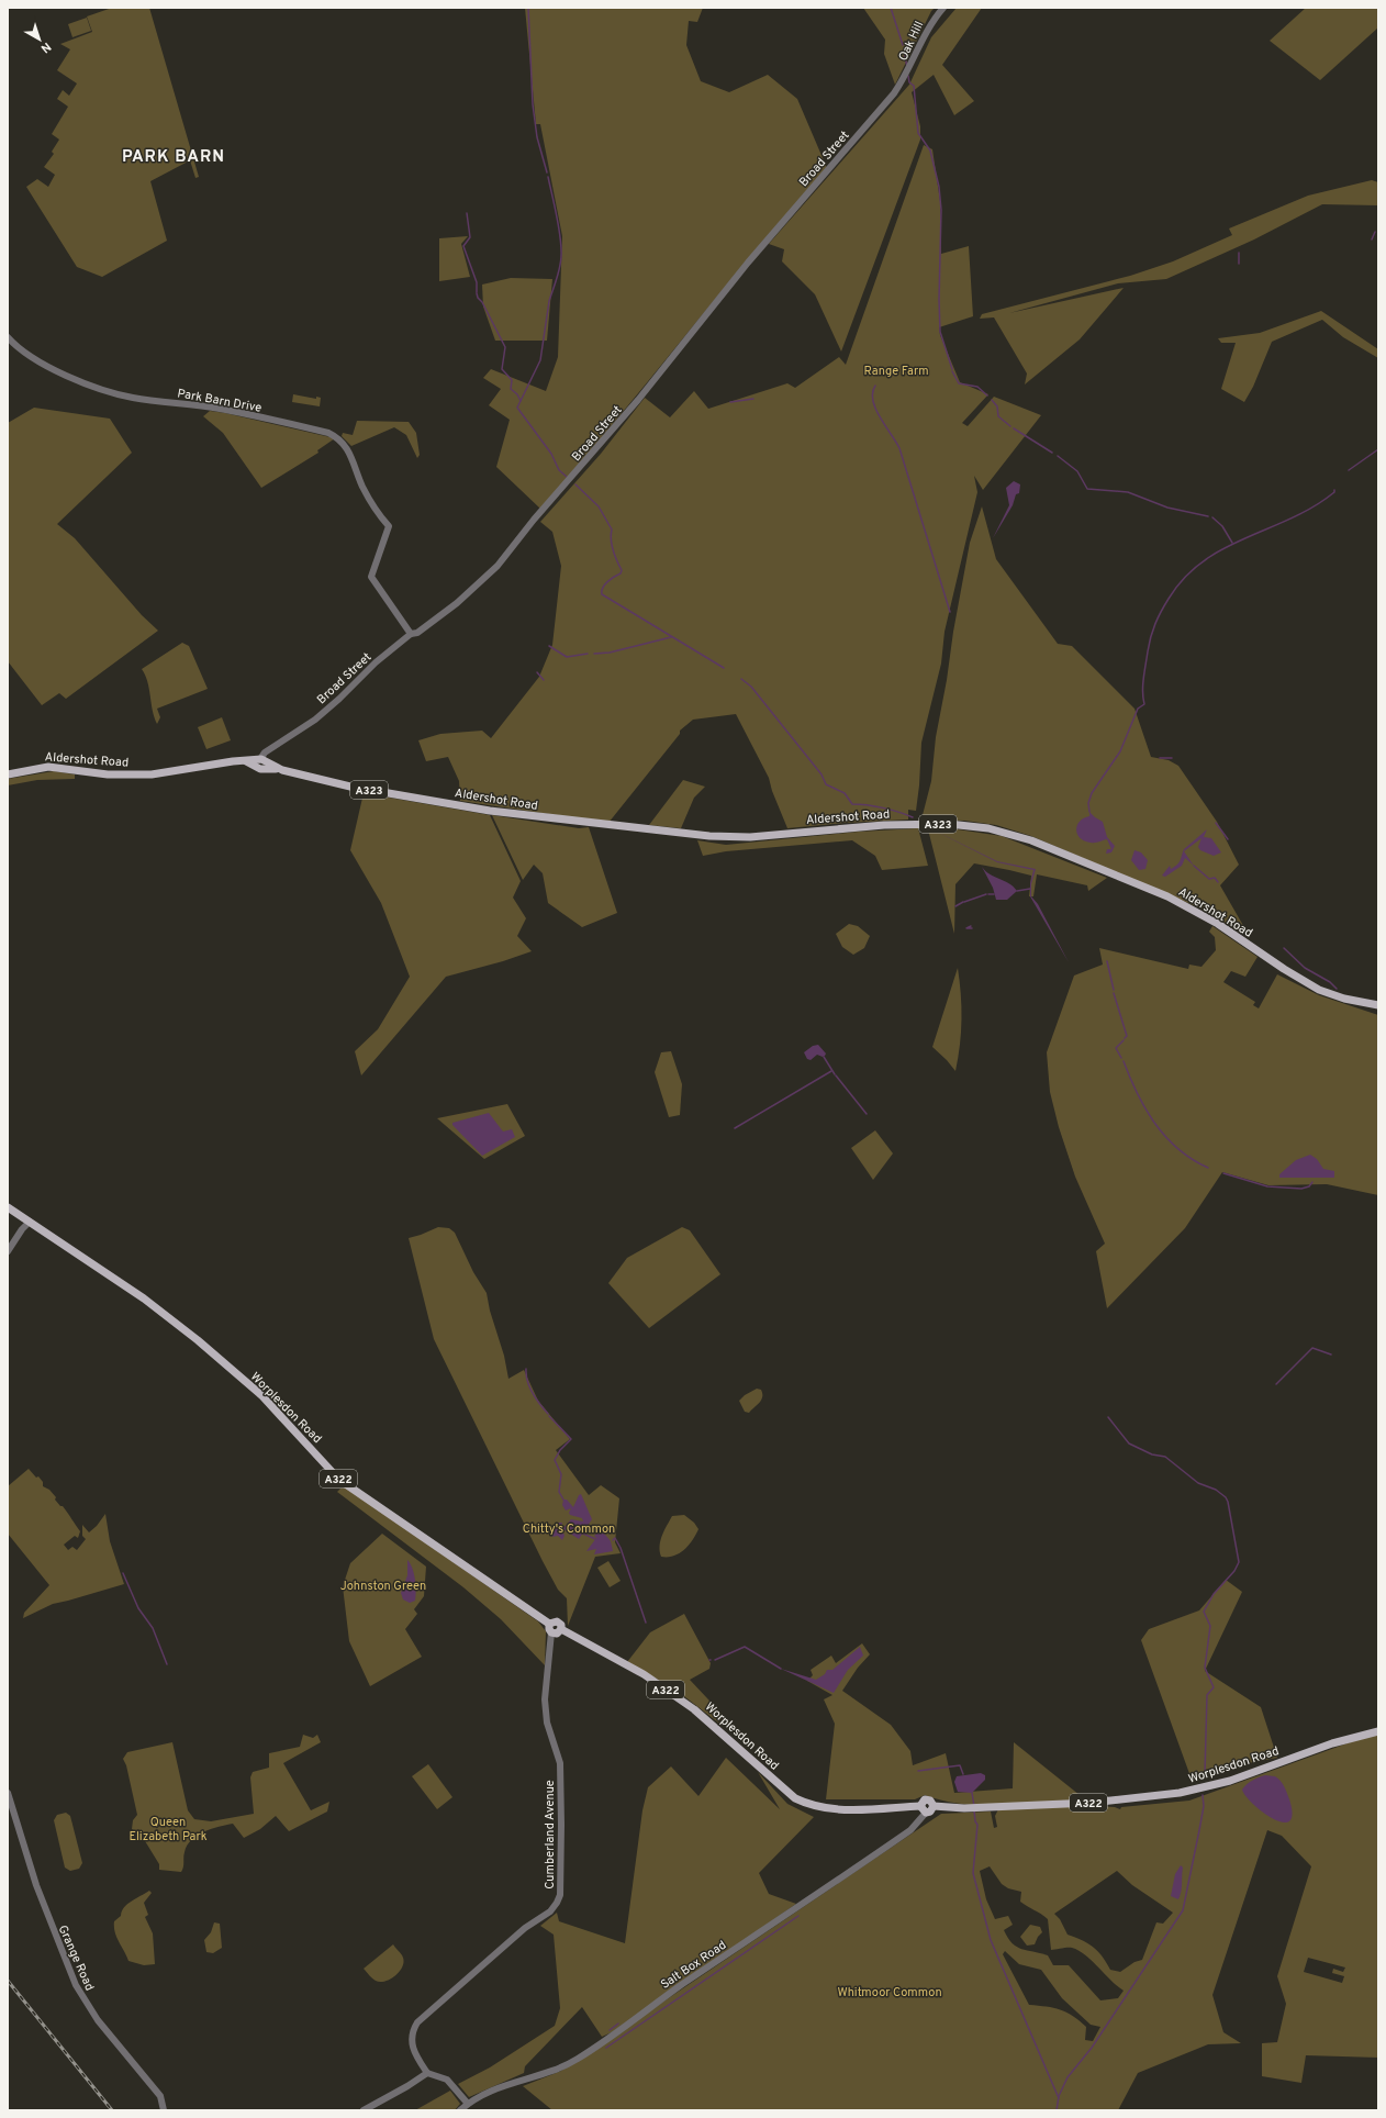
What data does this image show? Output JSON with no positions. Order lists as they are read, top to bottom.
{
  "streets": {
    "main road": [
      "Aldershot Road",
      "A323",
      "Worplesdon Road",
      "A322"
    ],
    "street": [
      "Oak Hill",
      "Broad Street",
      "Park Barn Drive",
      "Cumberland Avenue",
      "Grange Road",
      "Salt Box Road"
    ]
  },
  "crossings": [
    ["Oak Hill", "Broad Street"],
    ["Broad Street", "Park Barn Drive"],
    ["Broad Street", "Aldershot Road"],
    ["Worplesdon Road", "Cumberland Avenue"],
    ["Worplesdon Road", "Salt Box Road"]
  ],
  "districts": ["PARK BARN"],
  "parks": [
    "Range Farm",
    "Chitty's Common",
    "Johnston Green",
    "Queen Elizabeth Park",
    "Whitmoor Common"
  ],
  "north": "bottom right"
}
